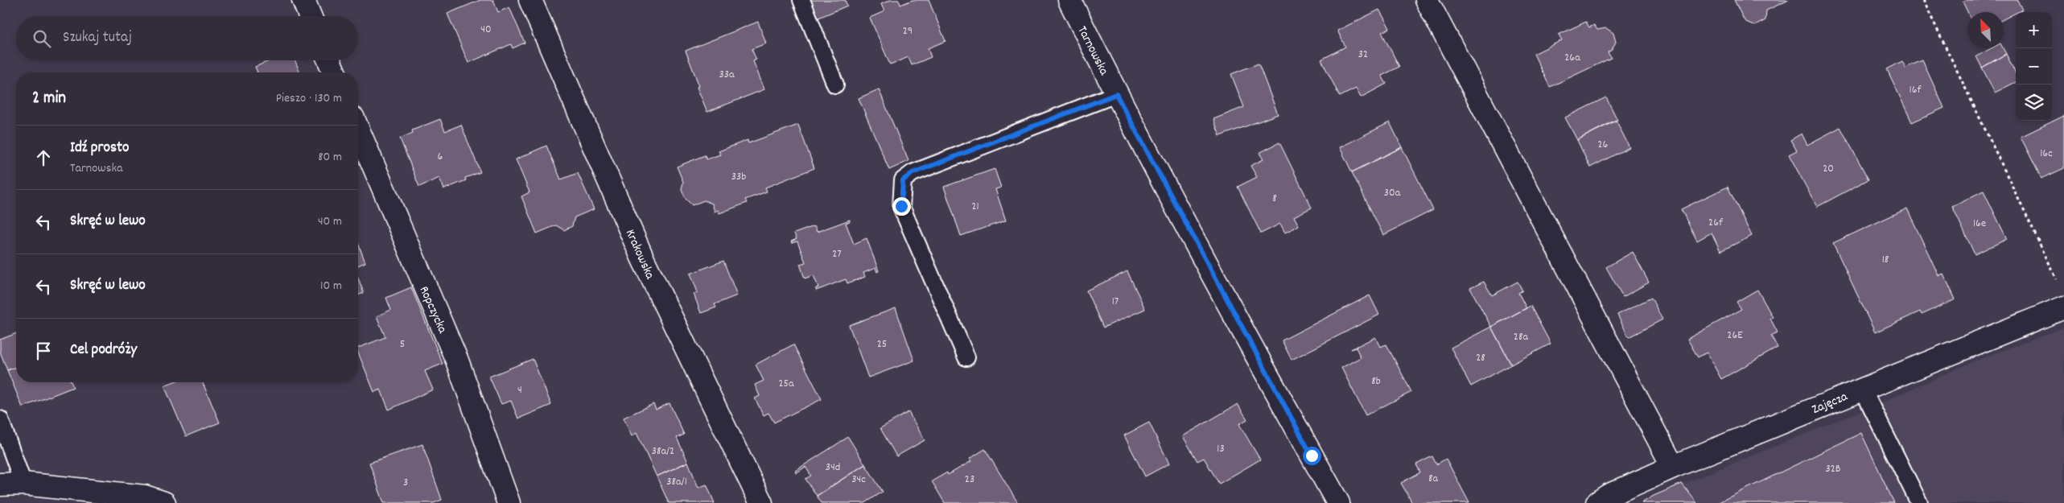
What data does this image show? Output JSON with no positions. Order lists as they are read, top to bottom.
{
  "streets": {
    "street": [
      "Tarnowska",
      "Krakowska",
      "Ropczycka",
      "Zajęcza"
    ]
  },
  "house_numbers": [
    "40",
    "29",
    "32",
    "26a",
    "33a",
    "16f",
    "26",
    "16c",
    "6",
    "20",
    "33b",
    "30a",
    "8",
    "21",
    "26f",
    "16e",
    "27",
    "18",
    "17",
    "26E",
    "28a",
    "5",
    "25",
    "28",
    "8b",
    "25a",
    "4",
    "13",
    "38a/2",
    "34d",
    "32B",
    "8a",
    "34c",
    "23",
    "38a/1",
    "3"
  ],
  "north": "top left",
  "page": {
    "map_buttons": ["+", "−"],
    "search": "Szukaj tutaj",
    "heading": ["2 min", "Pieszo · 130 m"],
    "list": [
      ["Idź prosto", "Tarnowska", "80 m"],
      ["Skręć w lewo", "40 m"],
      ["Skręć w lewo", "10 m"],
      "Cel podróży"
    ]
  }
}
